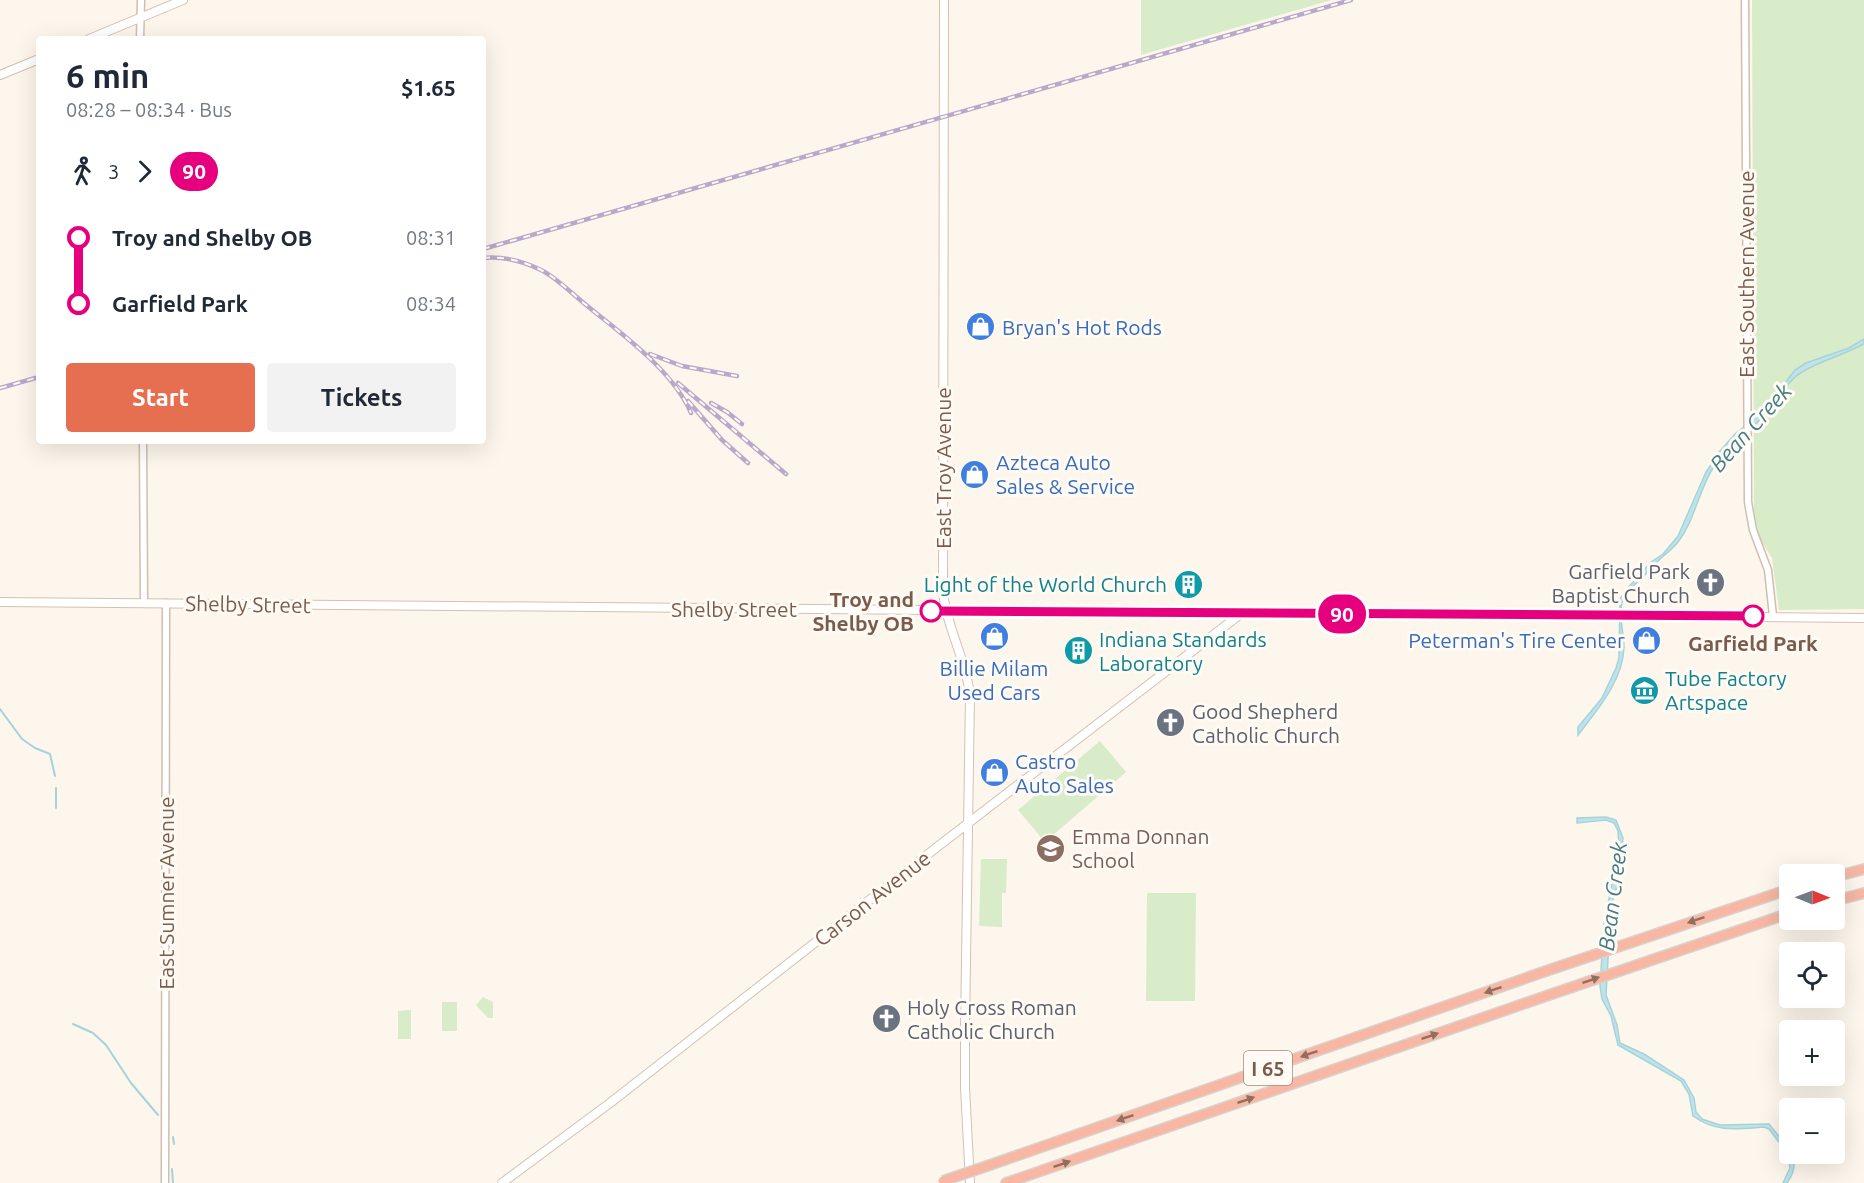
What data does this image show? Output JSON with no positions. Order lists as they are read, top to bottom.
{
  "streets": {
    "highway": ["I 65"],
    "main road": ["East Troy Avenue", "Shelby Street", "Carson Avenue"],
    "street": ["East Southern Avenue", "East Sumner Avenue"]
  },
  "crossings": [
    ["East Southern Avenue", "Shelby Street"],
    ["East Troy Avenue", "Shelby Street"],
    ["East Troy Avenue", "Carson Avenue"],
    ["Shelby Street", "East Sumner Avenue"],
    ["Shelby Street", "Carson Avenue"]
  ],
  "water": ["Bean Creek"],
  "places": {
    "shop": [
      "Bryan's Hot Rods",
      "Azteca Auto Sales & Service",
      "Billie Milam Used Cars",
      "Peterman's Tire Center",
      "Castro Auto Sales"
    ],
    "church": ["Garfield Park Baptist Church", "Good Shepherd Catholic Church", "Holy Cross Roman Catholic Church"],
    "building": ["Light of the World Church", "Indiana Standards Laboratory"],
    "other": ["Troy and Shelby OB", "Garfield Park"],
    "museum": ["Tube Factory Artspace"],
    "school or university": ["Emma Donnan School"]
  },
  "lines": ["bus line 90"],
  "north": "right",
  "page": {
    "on_map": "90",
    "heading": ["6 min", "08:28 – 08:34 · Bus", "$1.65"],
    "legs": ["3", "90"],
    "list": [
      {
        "name": "Troy and Shelby OB",
        "value": "08:31"
      },
      {
        "name": "Garfield Park",
        "value": "08:34"
      }
    ],
    "buttons": ["Start", "Tickets"],
    "map_buttons": ["+", "−"]
  }
}
